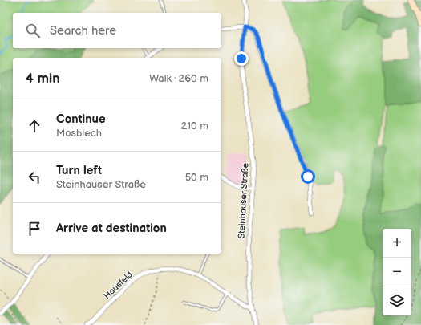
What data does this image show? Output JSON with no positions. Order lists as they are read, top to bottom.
{
  "streets": {
    "street": ["Steinhauser Straße", "Hausfeld"]
  },
  "crossings": [
    ["Steinhauser Straße", "Hausfeld"]
  ],
  "page": {
    "search": "Search here",
    "heading": ["4 min", "Walk · 260 m"],
    "list": [
      ["Continue", "Mosblech", "210 m"],
      ["Turn left", "Steinhauser Straße", "50 m"],
      "Arrive at destination"
    ],
    "map_buttons": ["+", "−"]
  }
}
